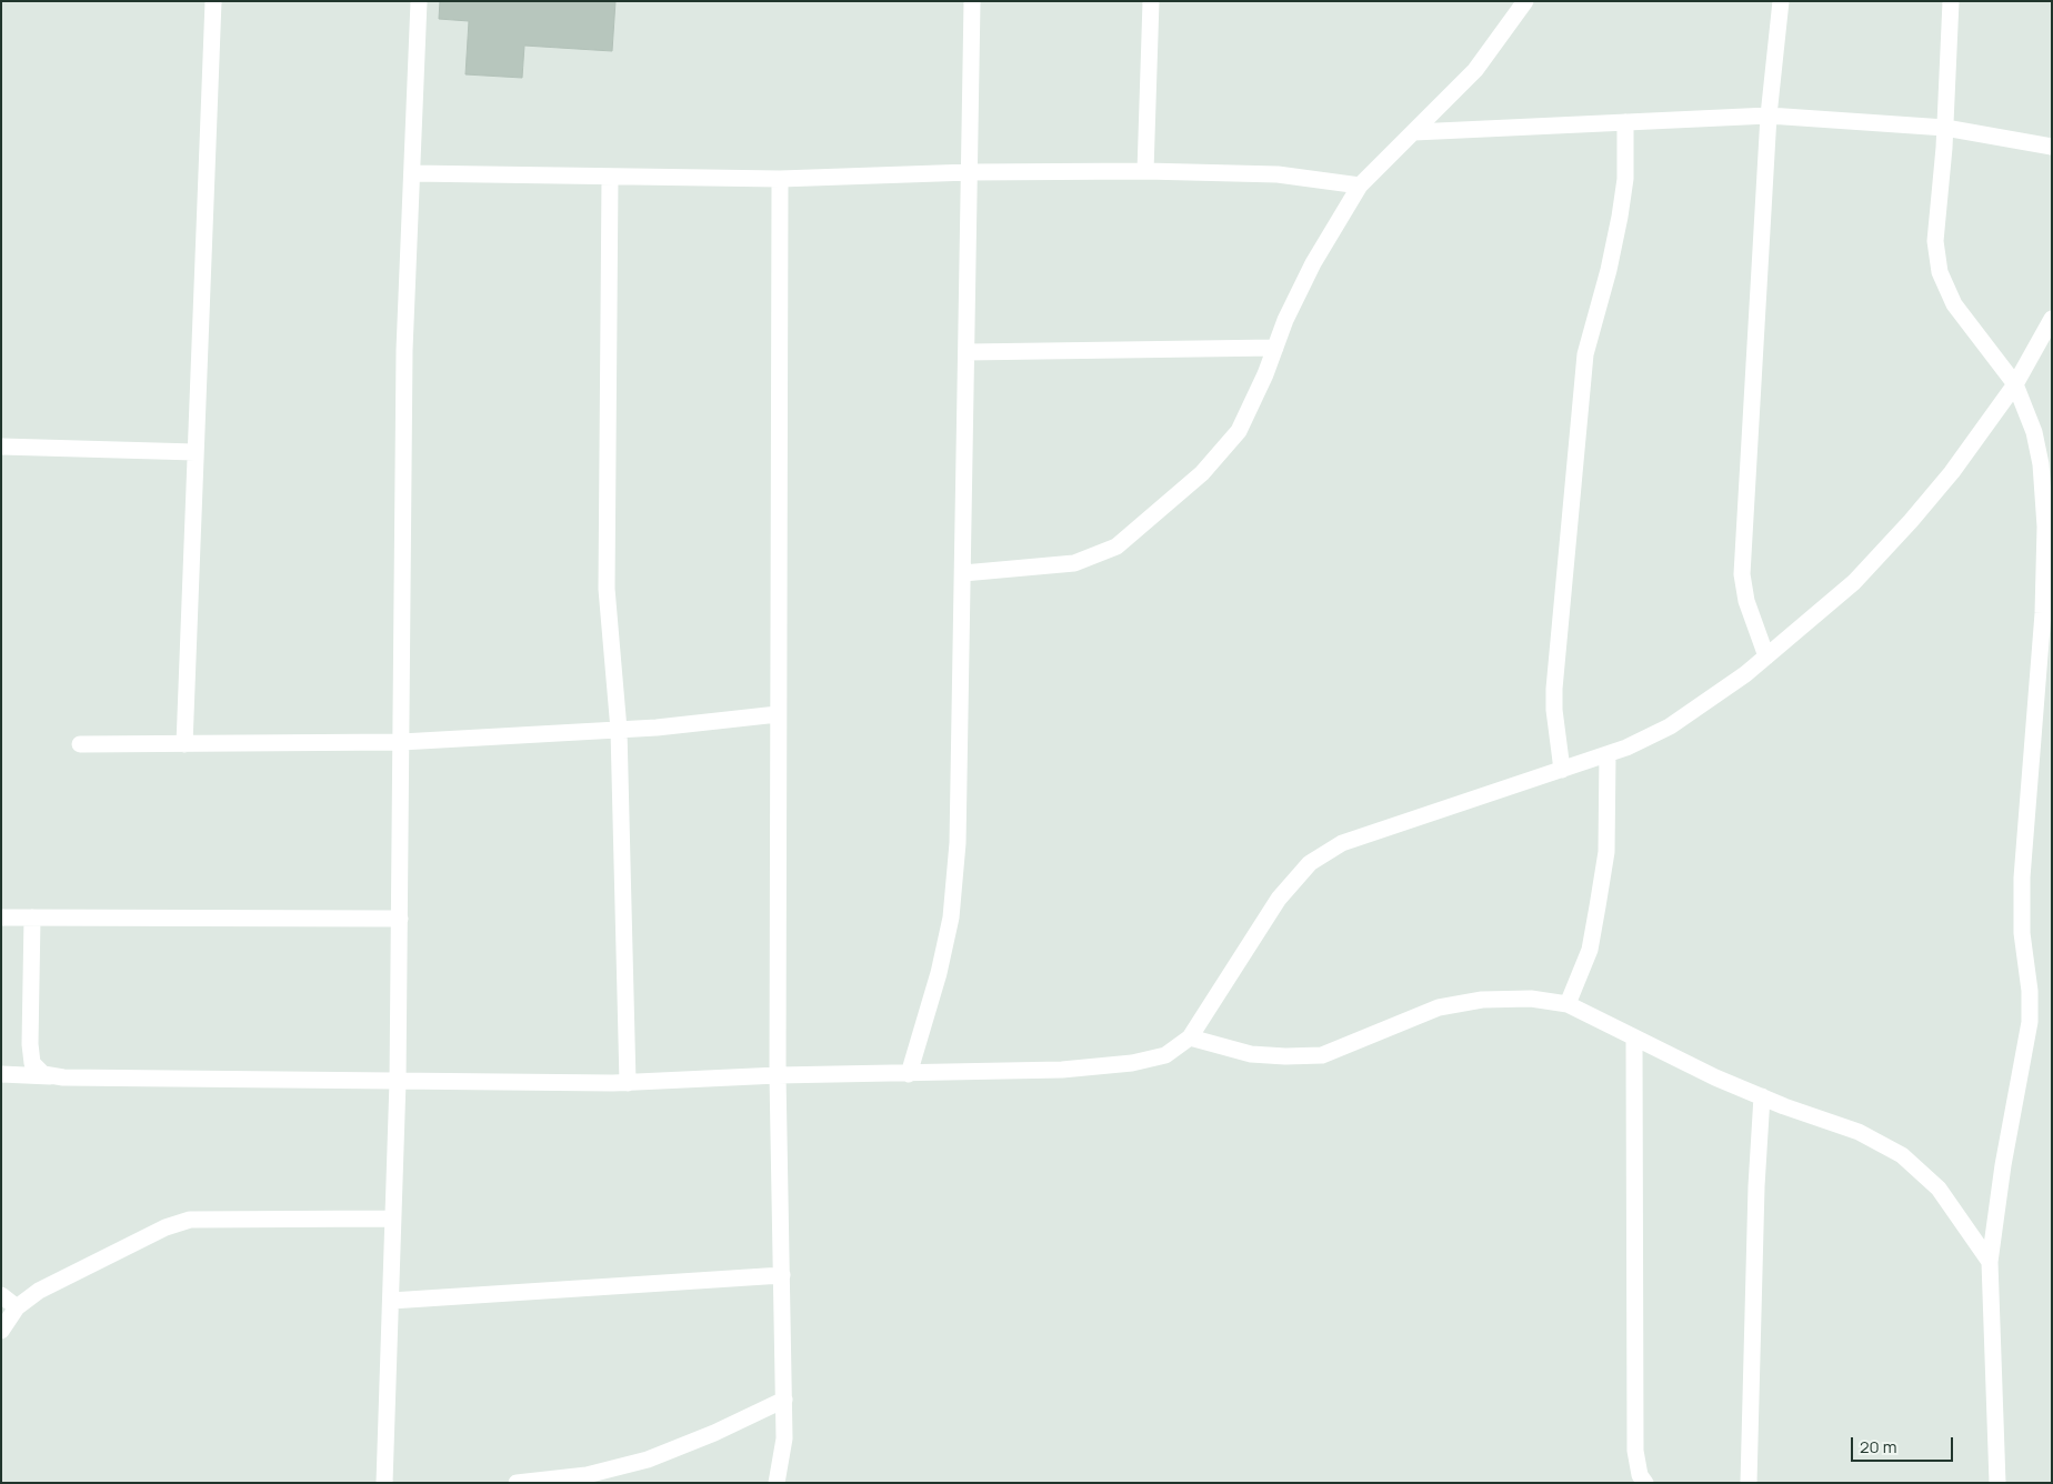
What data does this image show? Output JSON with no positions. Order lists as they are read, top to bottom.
{
  "scale_bar": "20 m"
}
